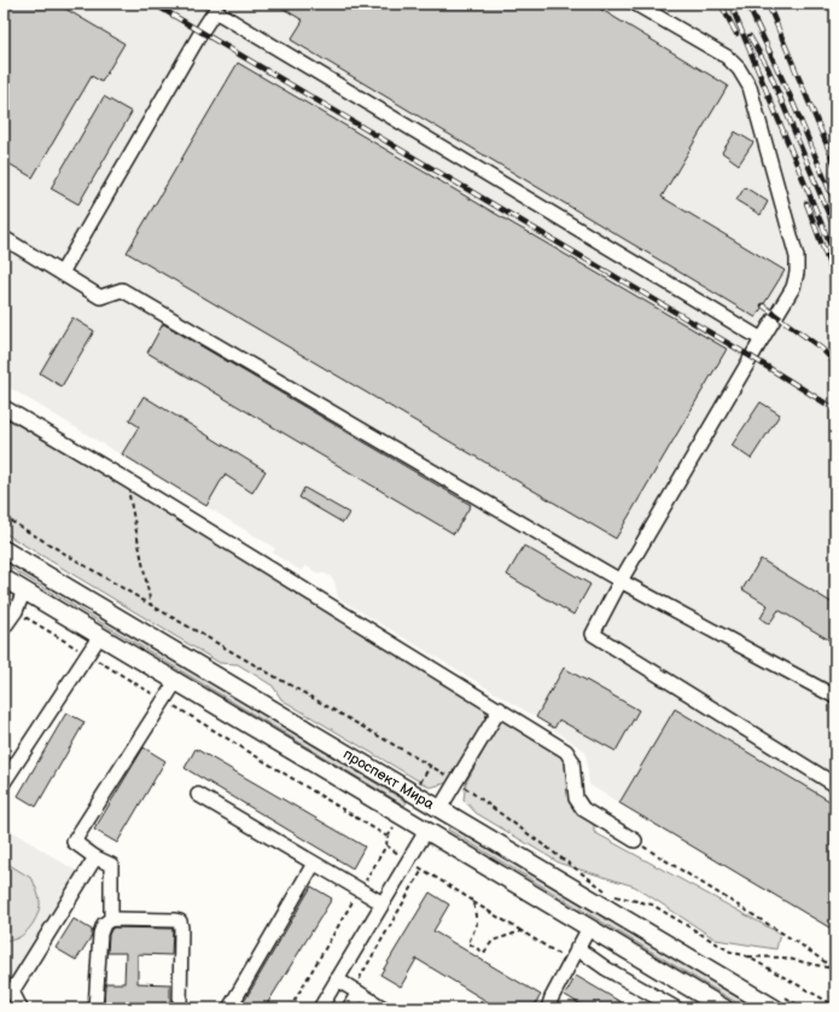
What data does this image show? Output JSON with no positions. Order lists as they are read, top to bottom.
{
  "streets": {
    "main road": ["проспект Мира"]
  }
}
